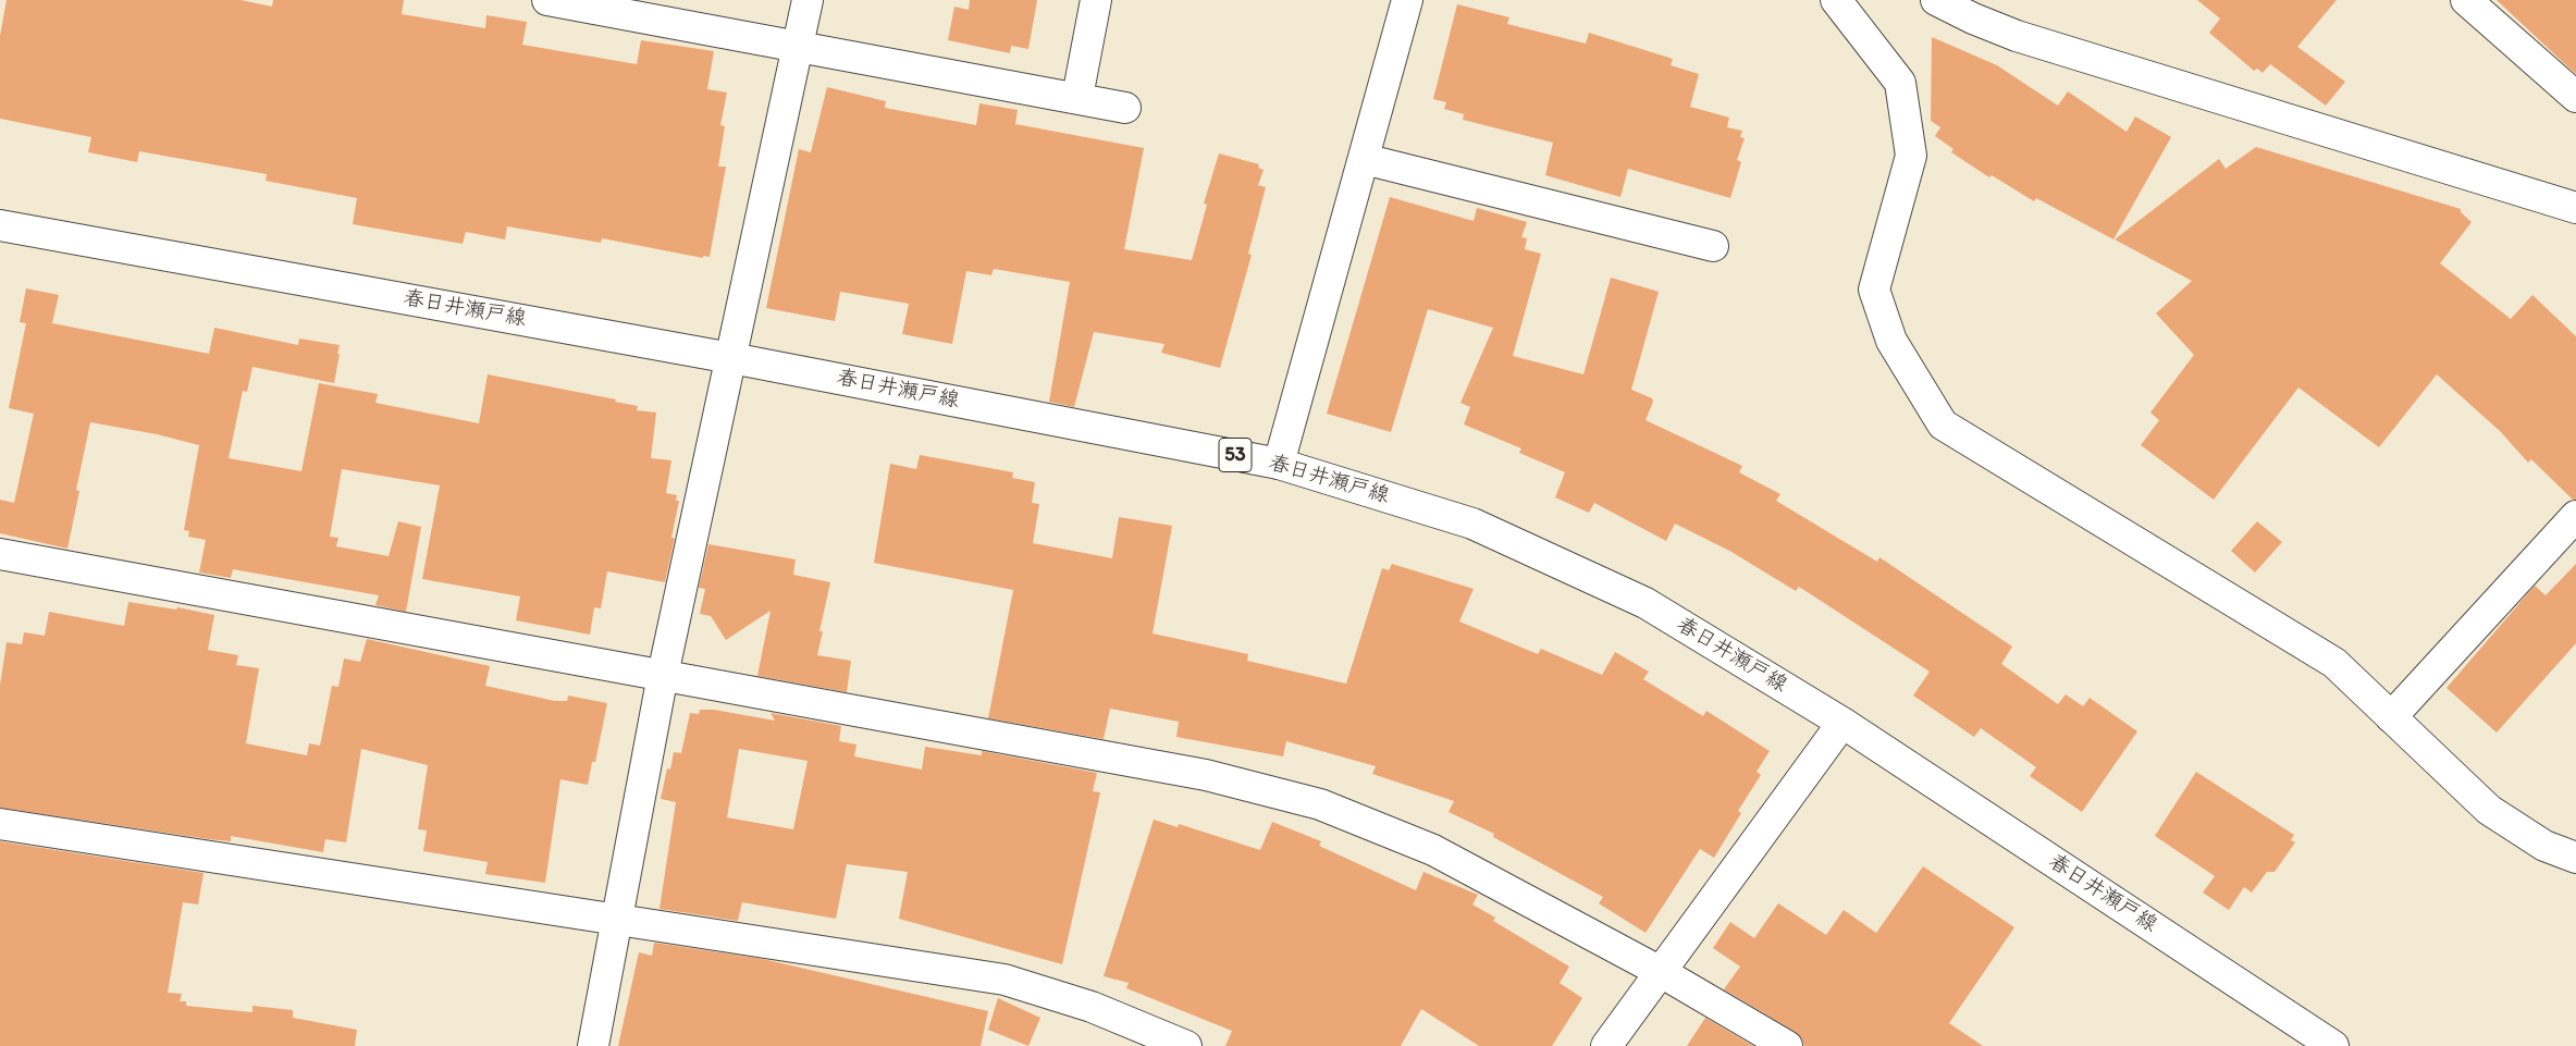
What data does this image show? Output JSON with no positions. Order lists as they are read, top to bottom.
{
  "streets": {
    "street": ["春日井瀬戸線", "53"]
  }
}
